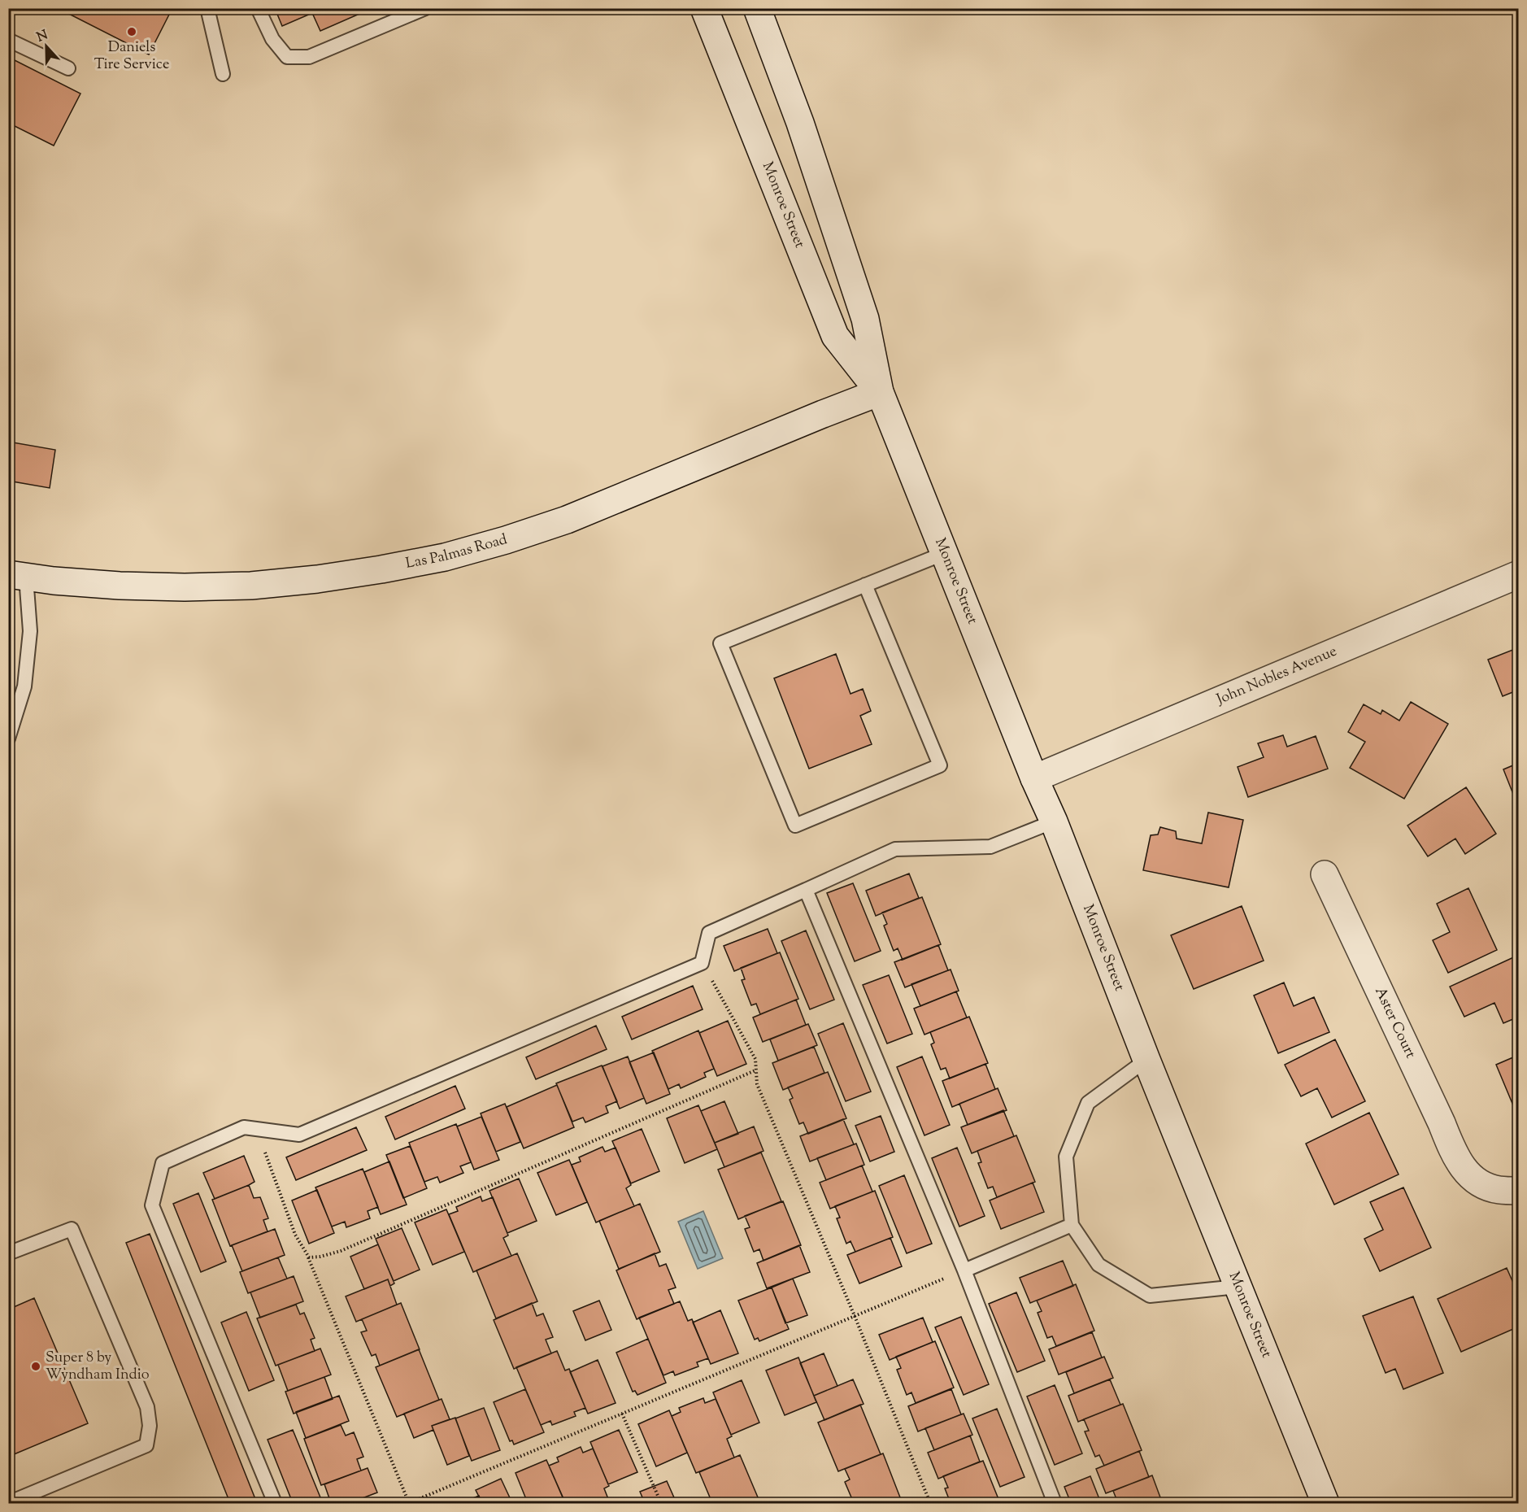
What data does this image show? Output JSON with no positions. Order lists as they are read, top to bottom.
{
  "streets": {
    "main road": [
      "Monroe Street",
      "Las Palmas Road",
      "John Nobles Avenue",
      "Aster Court"
    ]
  },
  "crossings": [
    ["Monroe Street", "Las Palmas Road"],
    ["Monroe Street", "John Nobles Avenue"]
  ],
  "places": ["Daniels Tire Service", "Super 8 by Wyndham Indio"],
  "north": "top"
}
